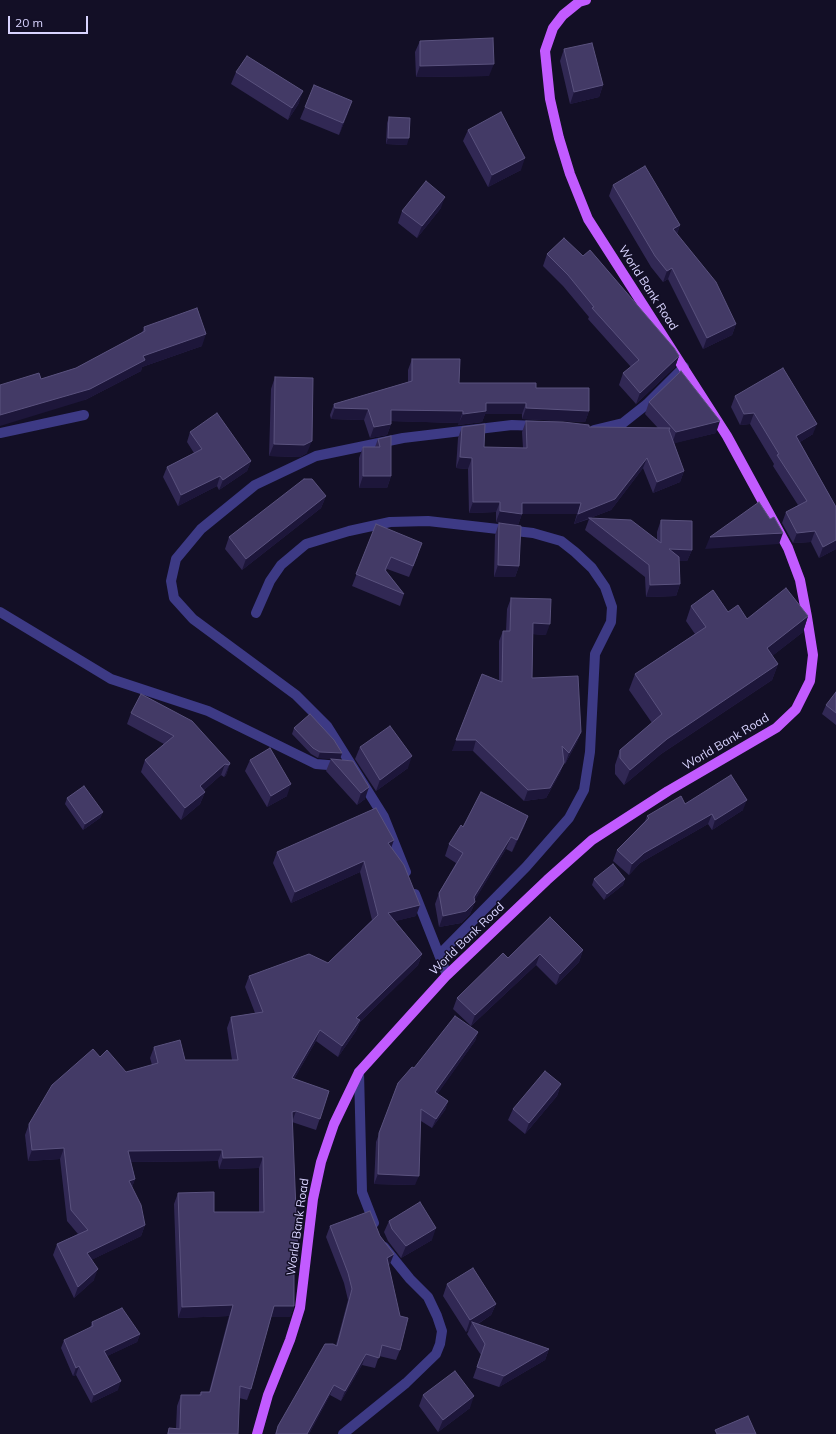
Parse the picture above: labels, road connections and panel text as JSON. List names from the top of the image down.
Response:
{
  "streets": {
    "main road": ["World Bank Road"]
  },
  "scale_bar": "20 m"
}
